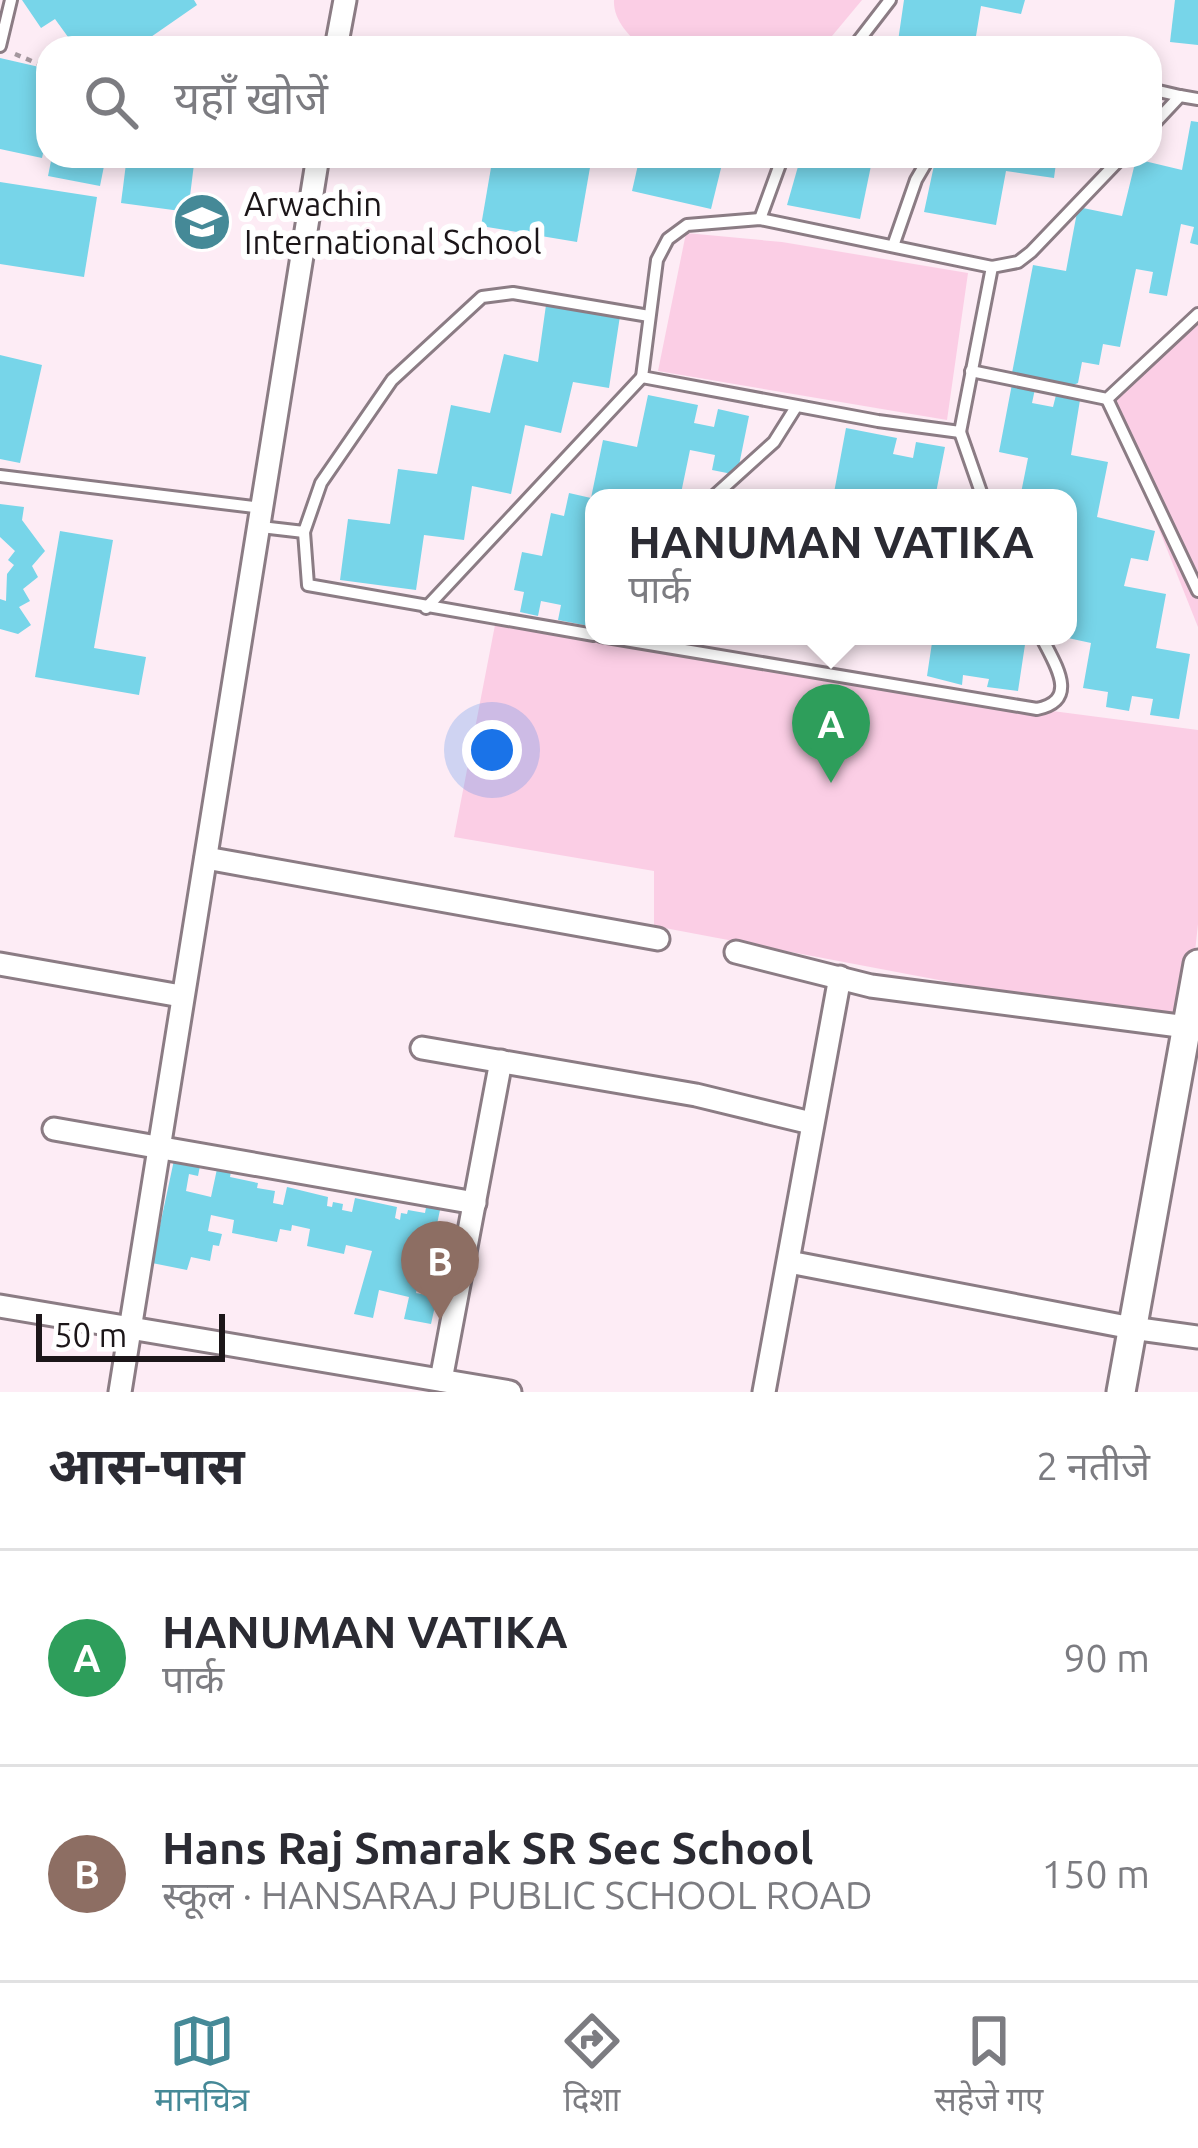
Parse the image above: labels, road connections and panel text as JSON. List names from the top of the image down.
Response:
{
  "places": {
    "school or university": ["Arwachin International School"]
  },
  "scale_bar": "50 m",
  "page": {
    "search": "यहाँ खोजें",
    "popup": ["HANUMAN VATIKA", "पार्क"],
    "pins": ["A", "B"],
    "scale": "50 m",
    "heading": ["आस-पास", "2 नतीजे"],
    "list": [
      {
        "mark": "A",
        "name": "HANUMAN VATIKA",
        "note": "पार्क",
        "value": "90 m"
      },
      {
        "mark": "B",
        "name": "Hans Raj Smarak SR Sec School",
        "note": "स्कूल · HANSARAJ PUBLIC SCHOOL ROAD",
        "value": "150 m"
      }
    ],
    "nav": ["मानचित्र", "दिशा", "सहेजे गए"]
  }
}
